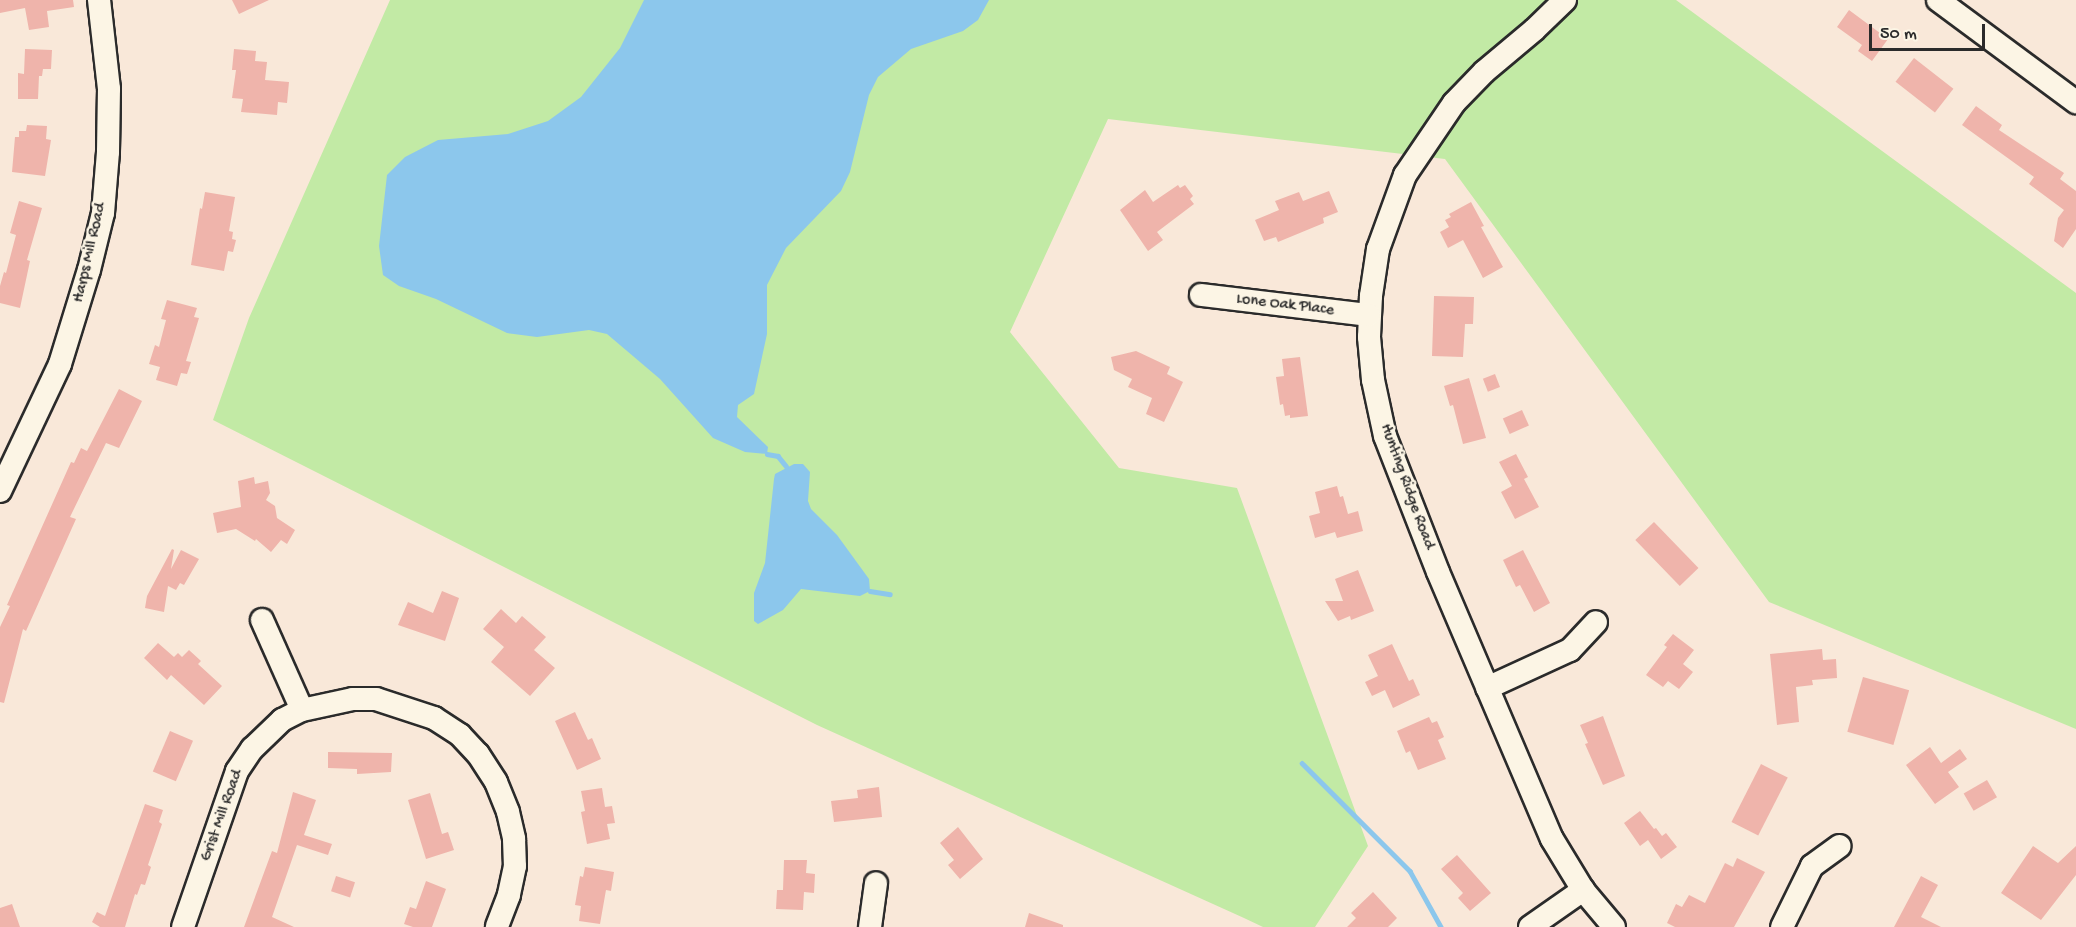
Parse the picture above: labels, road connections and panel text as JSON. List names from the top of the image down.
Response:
{
  "streets": {
    "street": [
      "Harps Mill Road",
      "Lone Oak Place",
      "Hunting Ridge Road",
      "Grist Mill Road"
    ]
  },
  "crossings": [
    ["Lone Oak Place", "Hunting Ridge Road"]
  ],
  "scale_bar": "50 m"
}
